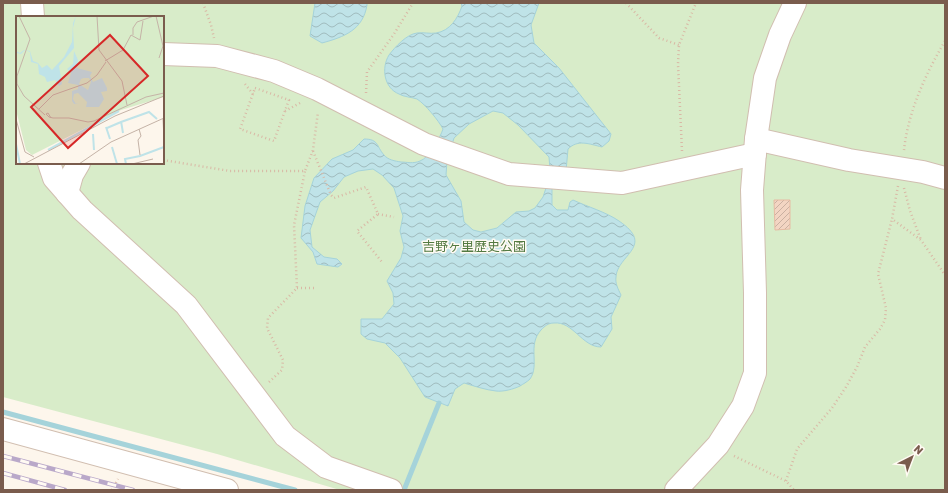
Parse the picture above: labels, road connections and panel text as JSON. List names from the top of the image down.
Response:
{
  "parks": ["吉野ヶ里歴史公園"],
  "north": "top right"
}
